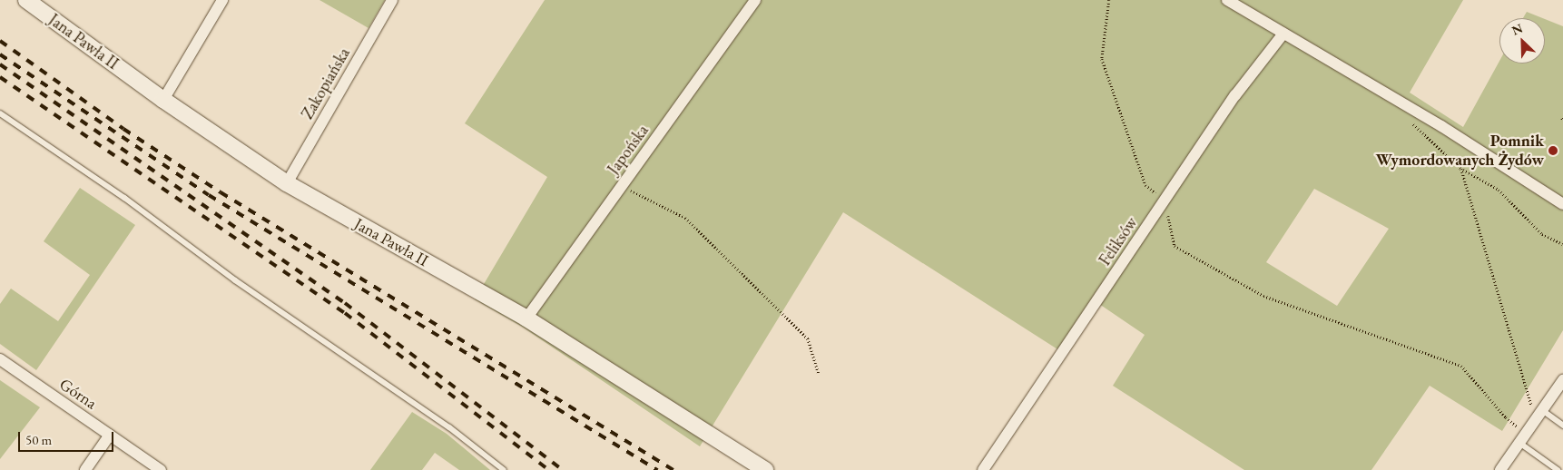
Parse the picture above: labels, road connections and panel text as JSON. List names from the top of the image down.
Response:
{
  "streets": {
    "main road": ["Jana Pawła II"],
    "street": [
      "Zakopiańska",
      "Japońska",
      "Feliksów",
      "Górna"
    ]
  },
  "crossings": [
    ["Jana Pawła II", "Zakopiańska"],
    ["Jana Pawła II", "Japońska"]
  ],
  "places": ["Pomnik Wymordowanych Żydów"],
  "scale_bar": "50 m",
  "north": "top left"
}
